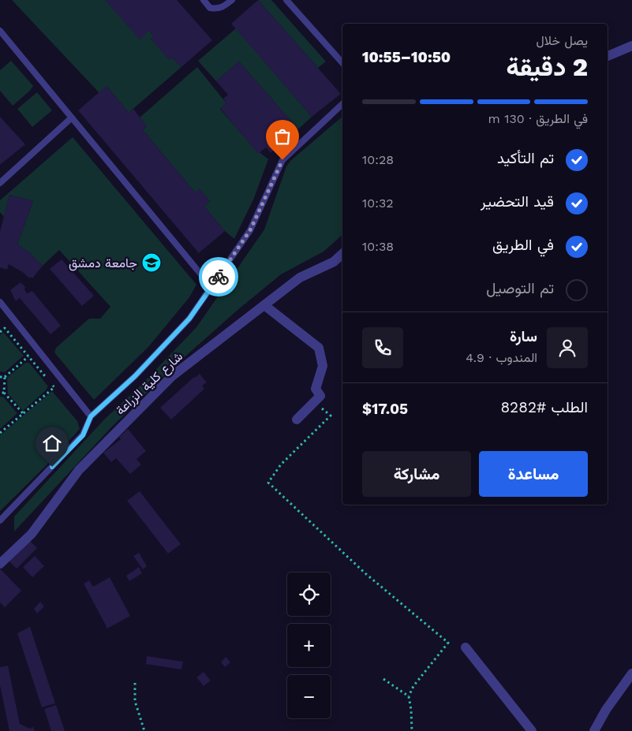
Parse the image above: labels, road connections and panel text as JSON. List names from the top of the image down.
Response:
{
  "streets": {
    "street": ["شارع كلية الزراعة"]
  },
  "places": {
    "school or university": ["جامعة دمشق"]
  },
  "page": {
    "heading": ["2 دقيقة", "يصل خلال", "10:50–10:55"],
    "panel": [
      "سارة",
      "المندوب · 4.9",
      "الطلب #8282",
      "$17.05"
    ],
    "bar": "في الطريق · 130 m",
    "list": [
      ["تم التأكيد", "10:28"],
      ["قيد التحضير", "10:32"],
      ["في الطريق", "10:38"],
      "تم التوصيل"
    ],
    "buttons": ["مساعدة", "مشاركة"],
    "map_buttons": ["+", "−"]
  }
}
